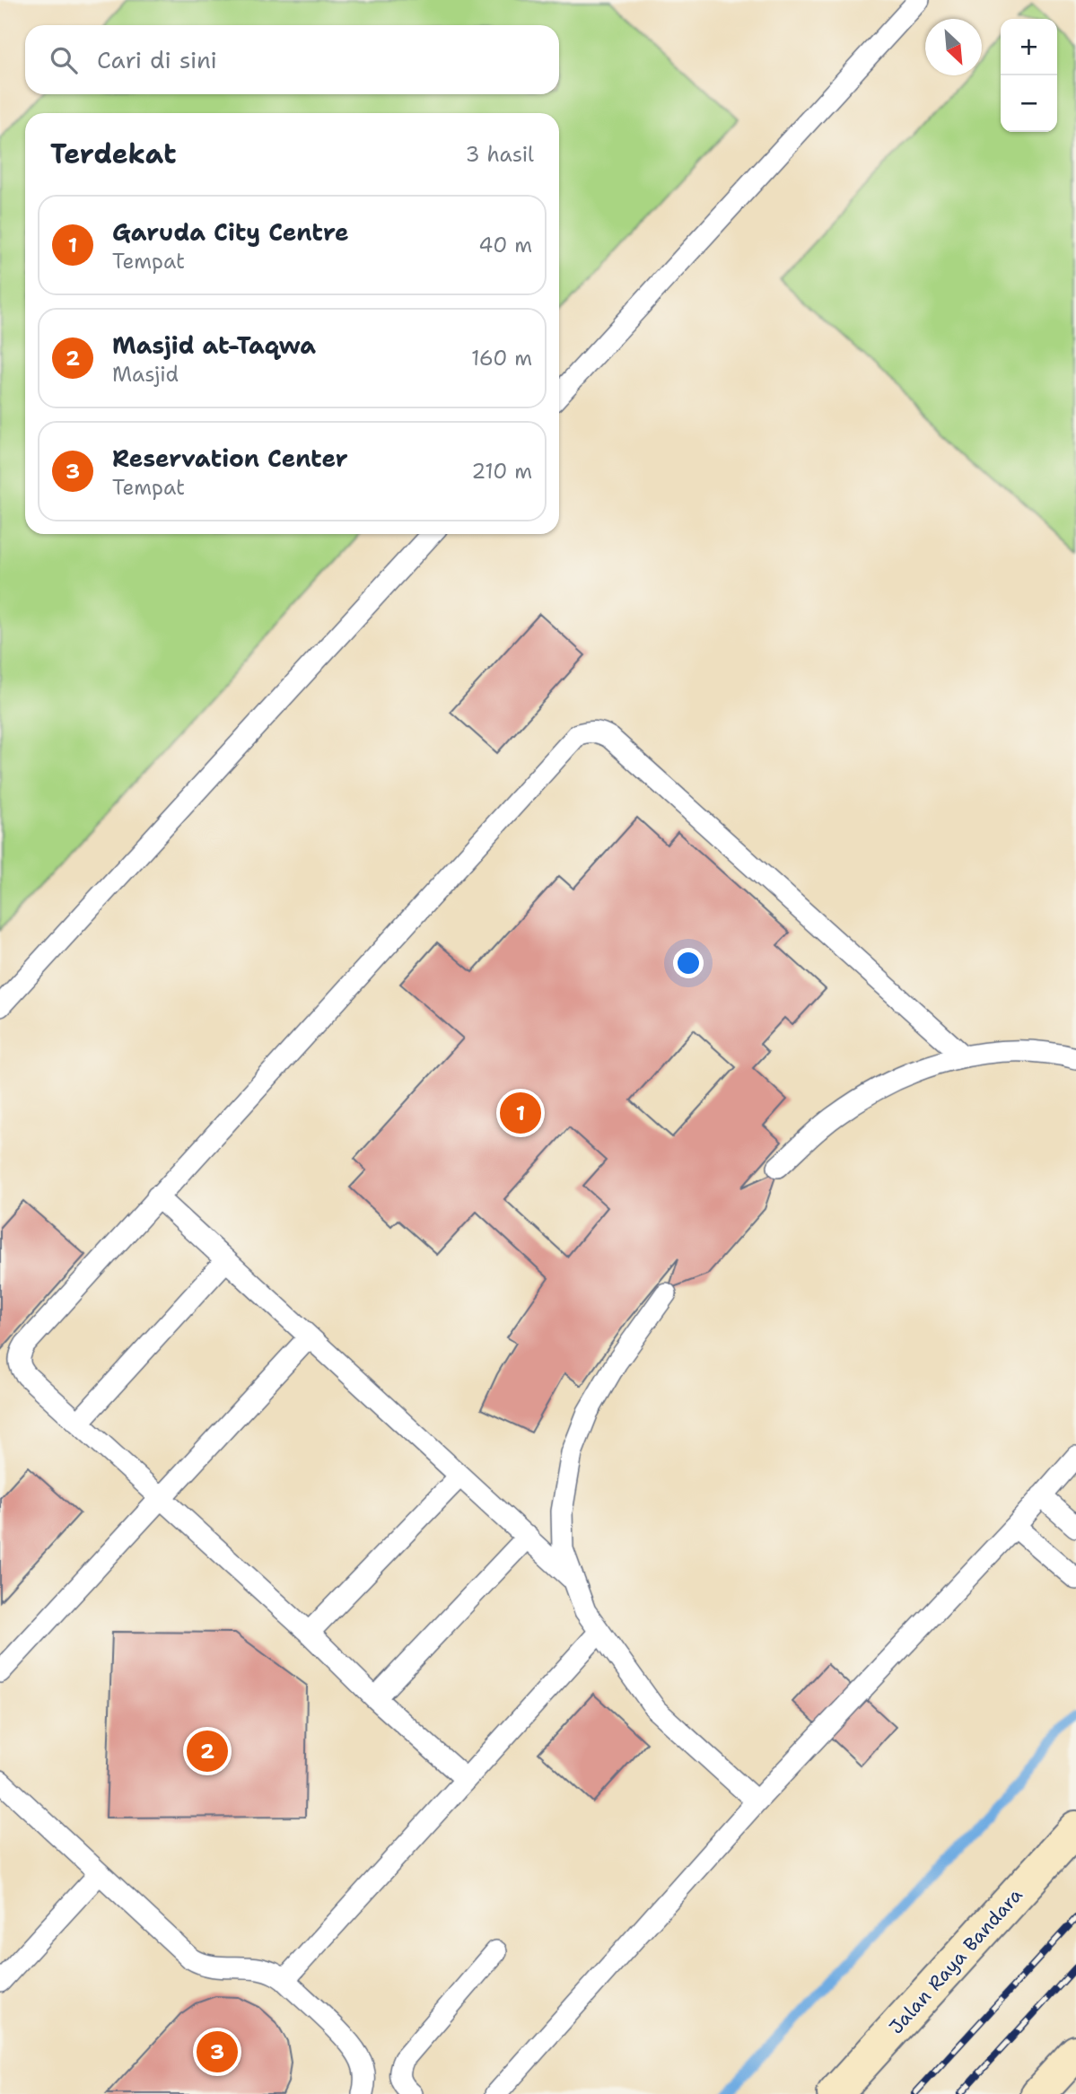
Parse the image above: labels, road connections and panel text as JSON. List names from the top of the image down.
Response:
{
  "streets": {
    "street": ["Jalan Raya Bandara"]
  },
  "north": "bottom right",
  "page": {
    "map_buttons": ["+", "−"],
    "search": "Cari di sini",
    "heading": ["Terdekat", "3 hasil"],
    "list": [
      {
        "mark": "1",
        "name": "Garuda City Centre",
        "note": "Tempat",
        "value": "40 m"
      },
      {
        "mark": "2",
        "name": "Masjid at-Taqwa",
        "note": "Masjid",
        "value": "160 m"
      },
      {
        "mark": "3",
        "name": "Reservation Center",
        "note": "Tempat",
        "value": "210 m"
      }
    ],
    "pins": ["1", "2", "3"]
  }
}
